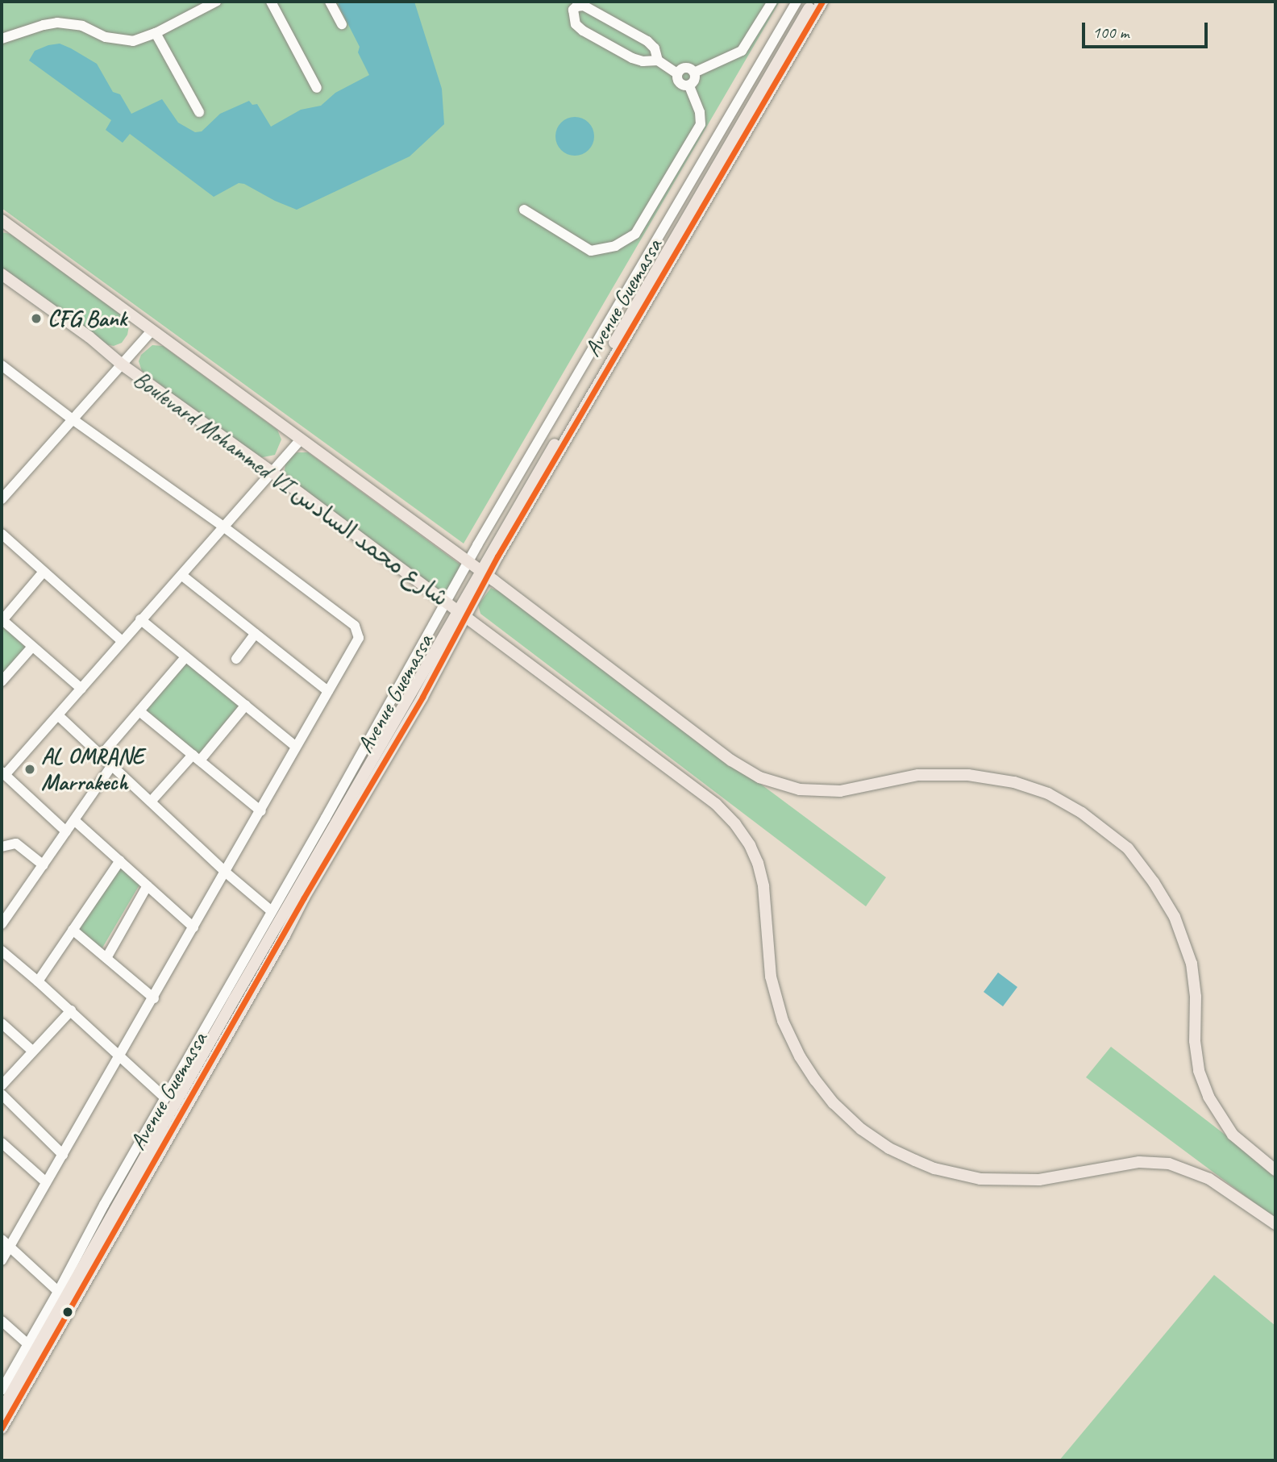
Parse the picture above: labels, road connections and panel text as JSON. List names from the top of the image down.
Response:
{
  "streets": {
    "main road": ["Avenue Guemassa", "Boulevard Mohammed VI شارع محمد السادس"]
  },
  "crossings": [
    ["Avenue Guemassa", "Boulevard Mohammed VI شارع محمد السادس"]
  ],
  "places": ["CFG Bank", "AL OMRANE Marrakech"],
  "scale_bar": "100 m"
}
